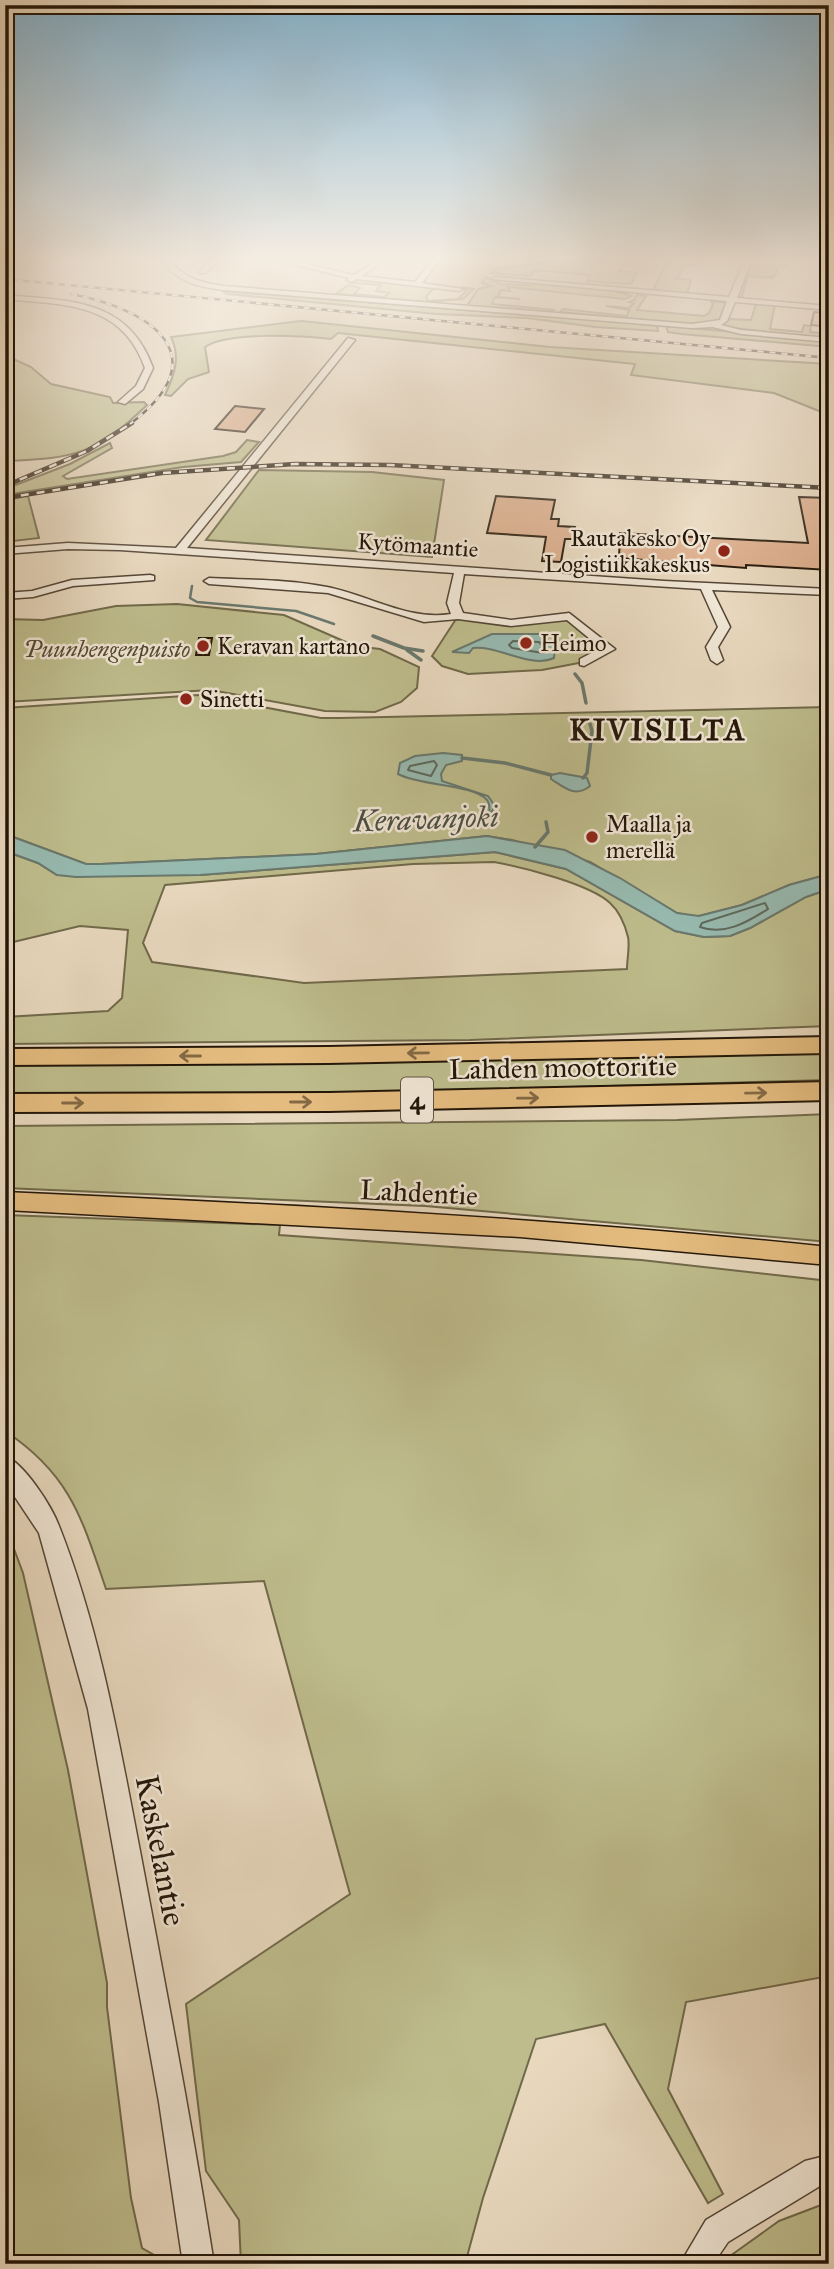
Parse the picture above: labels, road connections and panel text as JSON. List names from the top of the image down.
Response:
{
  "streets": {
    "highway": ["Lahden moottoritie", "4"],
    "main road": ["Lahdentie"],
    "street": ["Kytömaantie", "Kaskelantie"]
  },
  "districts": ["KIVISILTA"],
  "water": ["Keravanjoki"],
  "parks": ["Puunhengenpuisto"],
  "places": [
    "Rautakesko Oy Logistiikkakeskus",
    "Heimo",
    "Keravan kartano",
    "Sinetti",
    "Maalla ja merellä"
  ]
}
